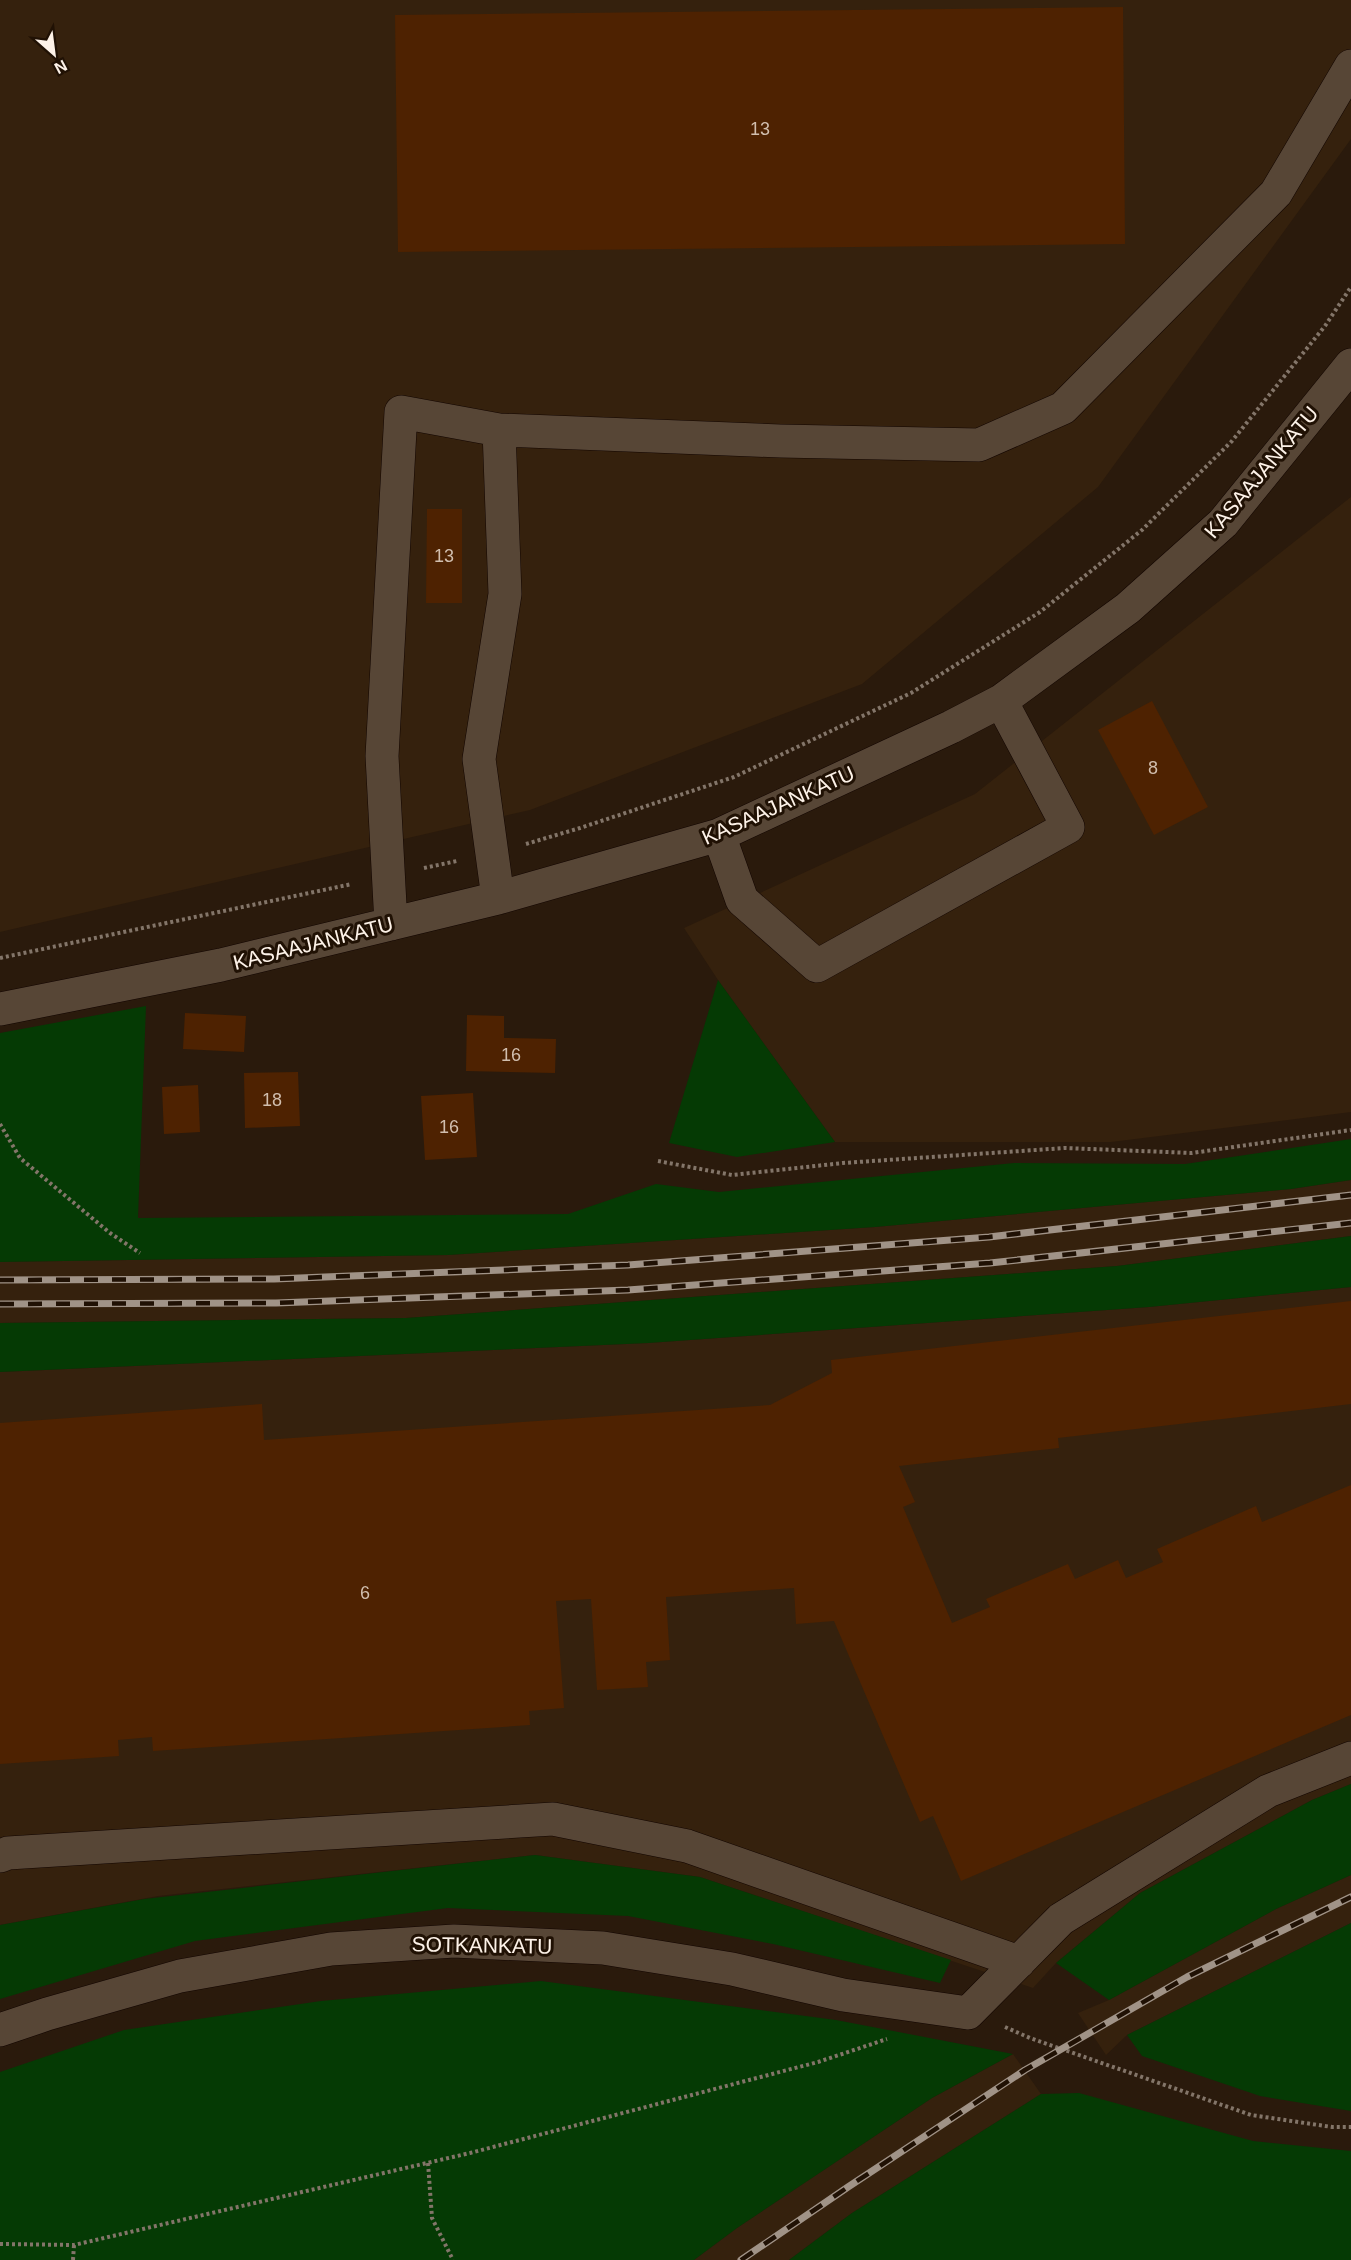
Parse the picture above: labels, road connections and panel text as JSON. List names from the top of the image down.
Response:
{
  "streets": {
    "street": ["KASAAJANKATU", "SOTKANKATU"]
  },
  "house_numbers": [
    "13",
    "13",
    "8",
    "16",
    "18",
    "16",
    "6"
  ],
  "north": "bottom right"
}
